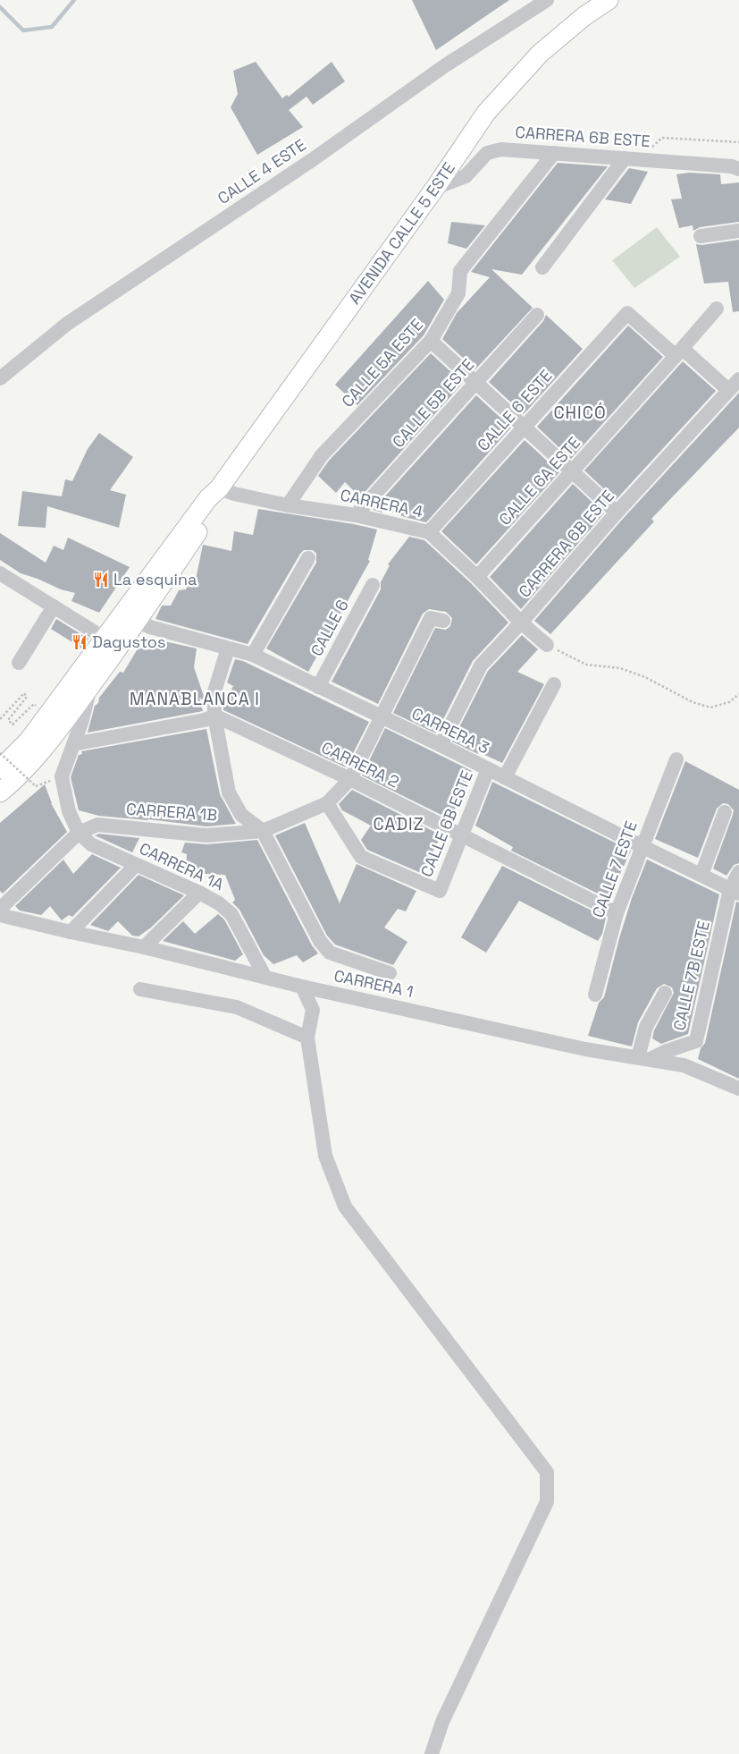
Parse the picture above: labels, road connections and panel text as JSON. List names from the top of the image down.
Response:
{
  "streets": {
    "main road": ["AVENIDA CALLE 5 ESTE"],
    "street": [
      "CARRERA 6B ESTE",
      "CALLE 4 ESTE",
      "CALLE 5A ESTE",
      "CALLE 5B ESTE",
      "CALLE 6 ESTE",
      "CALLE 6A ESTE",
      "CARRERA 4",
      "CALLE 6",
      "CARRERA 3",
      "CARRERA 2",
      "CARRERA 1B",
      "CALLE 6B ESTE",
      "CARRERA 1A",
      "CALLE 7 ESTE",
      "CALLE 7B ESTE",
      "CARRERA 1"
    ]
  },
  "crossings": [
    ["CARRERA 6B ESTE", "AVENIDA CALLE 5 ESTE"],
    ["CARRERA 6B ESTE", "CALLE 5A ESTE"],
    ["CARRERA 6B ESTE", "CARRERA 4"],
    ["CARRERA 6B ESTE", "CARRERA 3"],
    ["AVENIDA CALLE 5 ESTE", "CARRERA 4"],
    ["AVENIDA CALLE 5 ESTE", "CARRERA 3"],
    ["CALLE 5A ESTE", "CARRERA 4"],
    ["CALLE 5B ESTE", "CARRERA 4"],
    ["CALLE 6 ESTE", "CALLE 6A ESTE"],
    ["CALLE 6 ESTE", "CARRERA 4"],
    ["CALLE 6A ESTE", "CARRERA 4"],
    ["CALLE 6", "CARRERA 3"],
    ["CARRERA 3", "CALLE 6B ESTE"],
    ["CARRERA 3", "CALLE 7 ESTE"],
    ["CARRERA 3", "CALLE 7B ESTE"],
    ["CARRERA 2", "CARRERA 1B"],
    ["CARRERA 2", "CALLE 6B ESTE"],
    ["CARRERA 2", "CALLE 7 ESTE"],
    ["CARRERA 1B", "CALLE 6B ESTE"],
    ["CARRERA 1B", "CARRERA 1A"],
    ["CARRERA 1A", "CARRERA 1"],
    ["CALLE 7B ESTE", "CARRERA 1"]
  ],
  "districts": ["CHICÓ", "MANABLANCA I", "CADIZ"],
  "places": {
    "restaurant": ["La esquina", "Dagustos"]
  }
}
